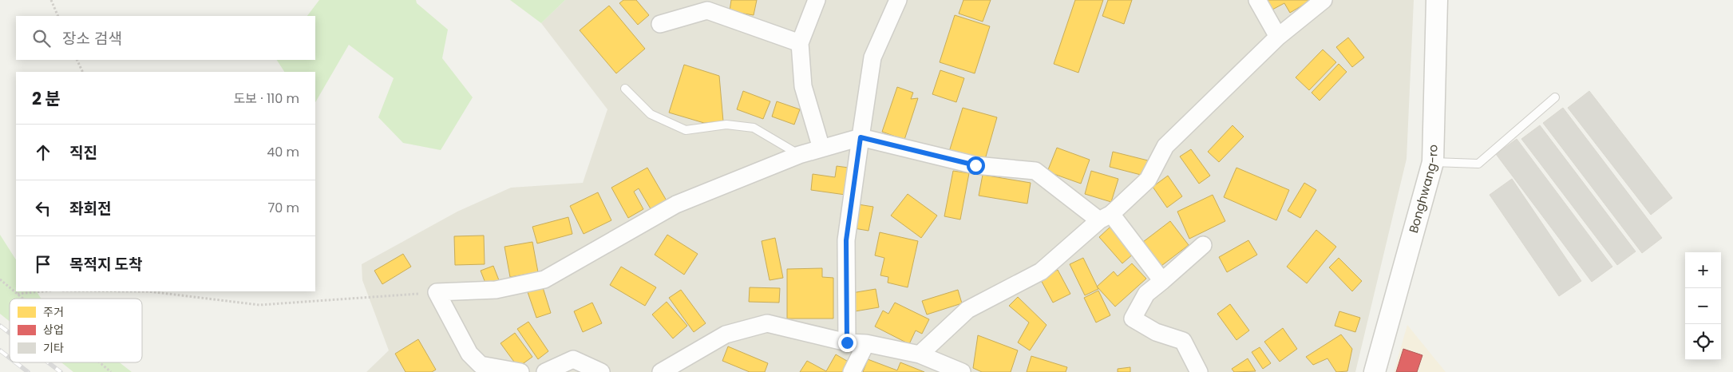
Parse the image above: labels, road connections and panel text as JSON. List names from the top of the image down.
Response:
{
  "streets": {
    "street": ["Bonghwang-ro"]
  },
  "legend": ["주거", "상업", "기타"],
  "page": {
    "search": "장소 검색",
    "heading": ["2 분", "도보 · 110 m"],
    "list": [
      ["직진", "40 m"],
      ["좌회전", "70 m"],
      "목적지 도착"
    ],
    "map_buttons": ["+", "−"]
  }
}
